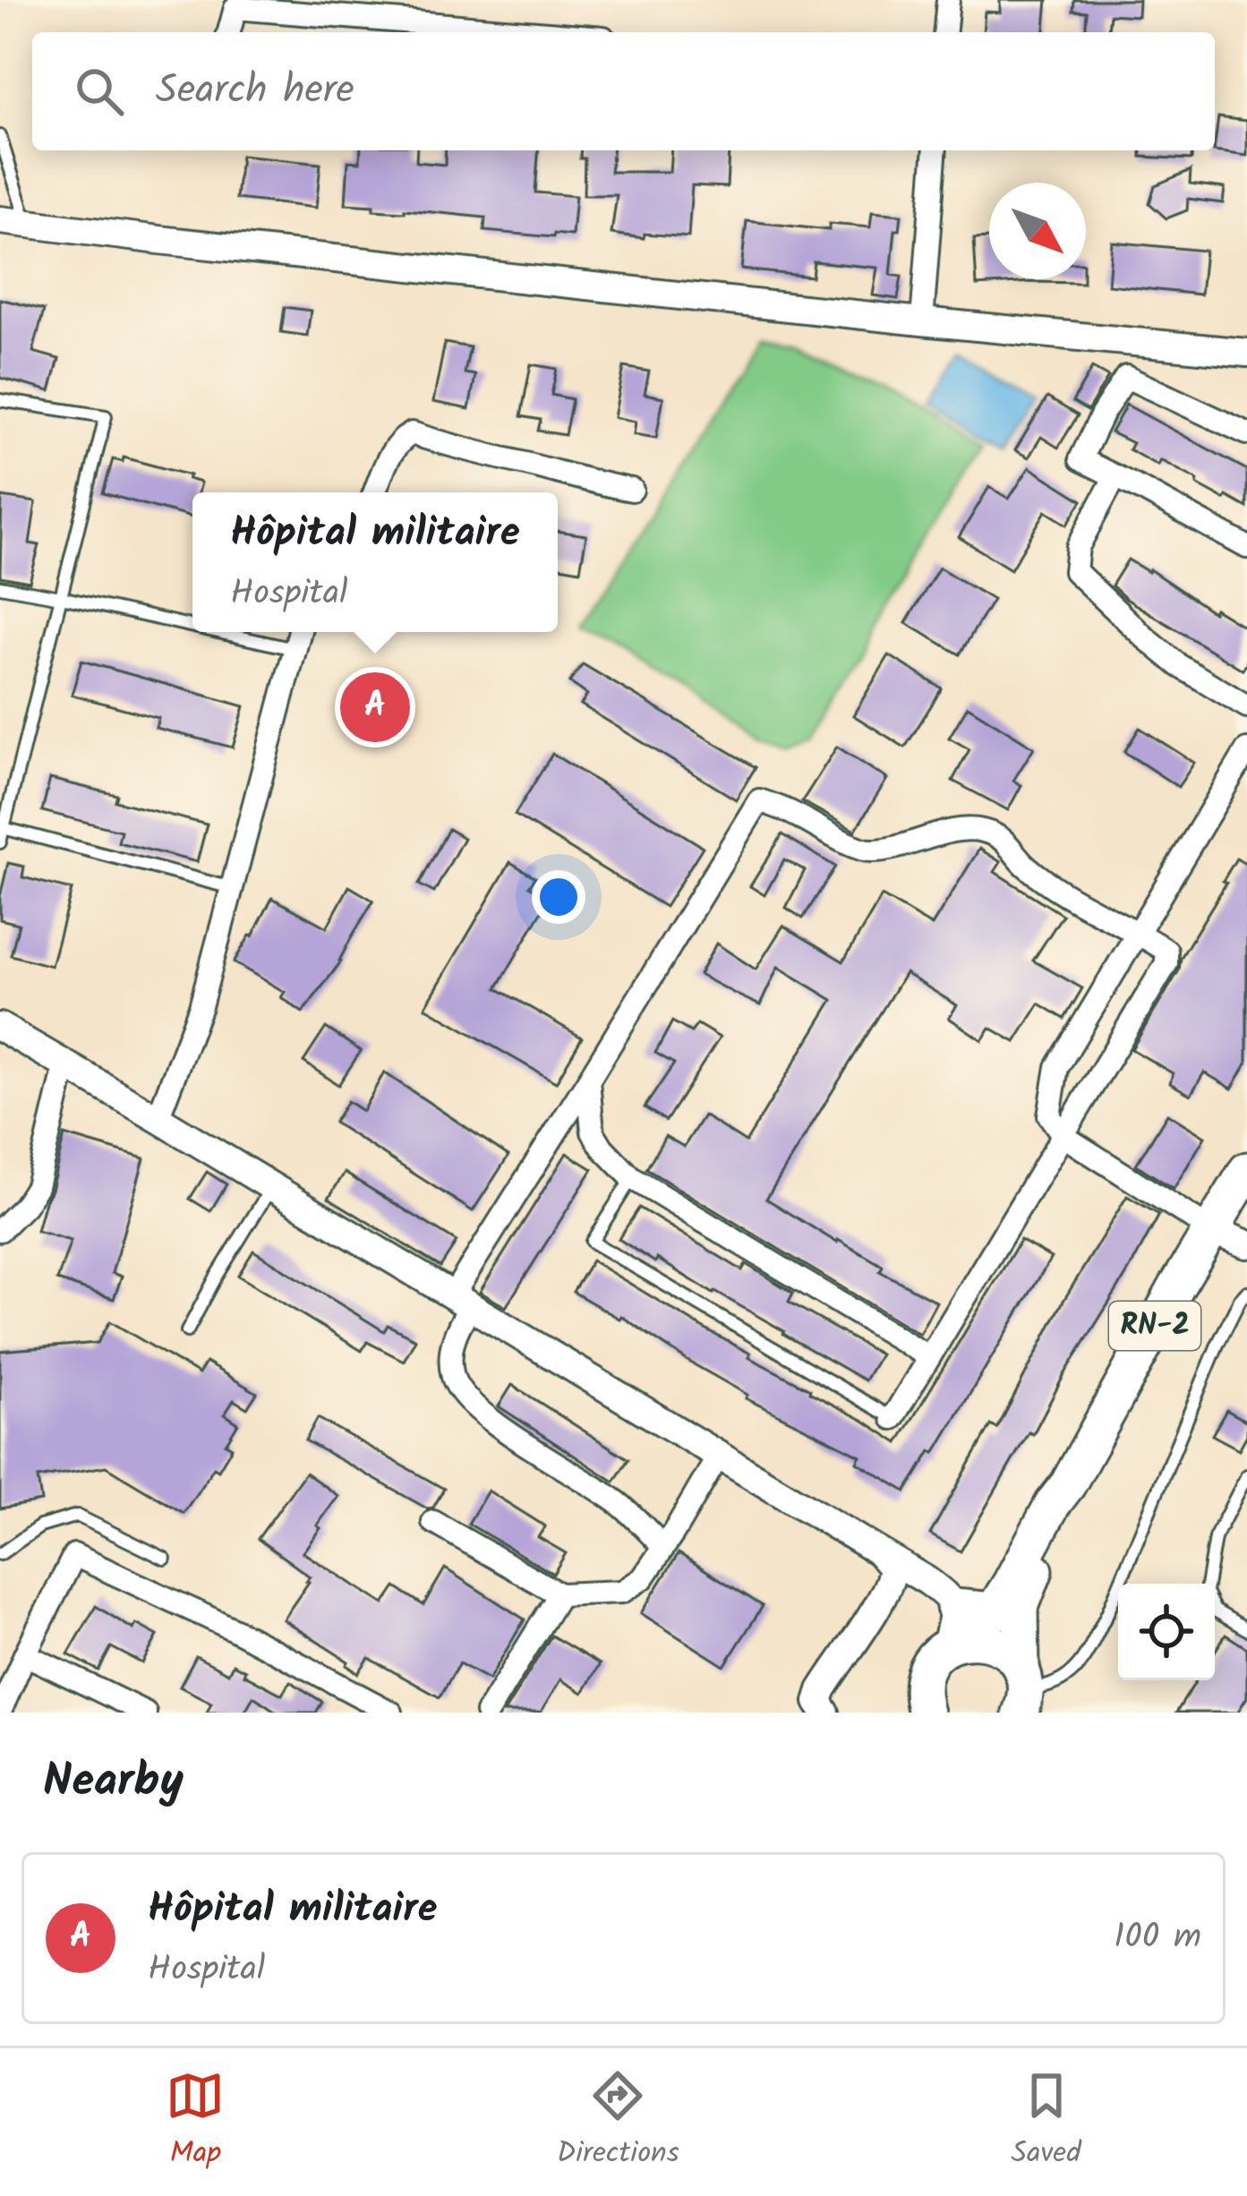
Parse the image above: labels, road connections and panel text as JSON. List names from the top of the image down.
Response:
{
  "streets": {
    "main road": ["RN-2"]
  },
  "north": "bottom right",
  "page": {
    "search": "Search here",
    "popup": ["Hôpital militaire", "Hospital"],
    "pins": "A",
    "heading": "Nearby",
    "list": [
      {
        "mark": "A",
        "name": "Hôpital militaire",
        "note": "Hospital",
        "value": "100 m"
      }
    ],
    "nav": ["Map", "Directions", "Saved"]
  }
}
